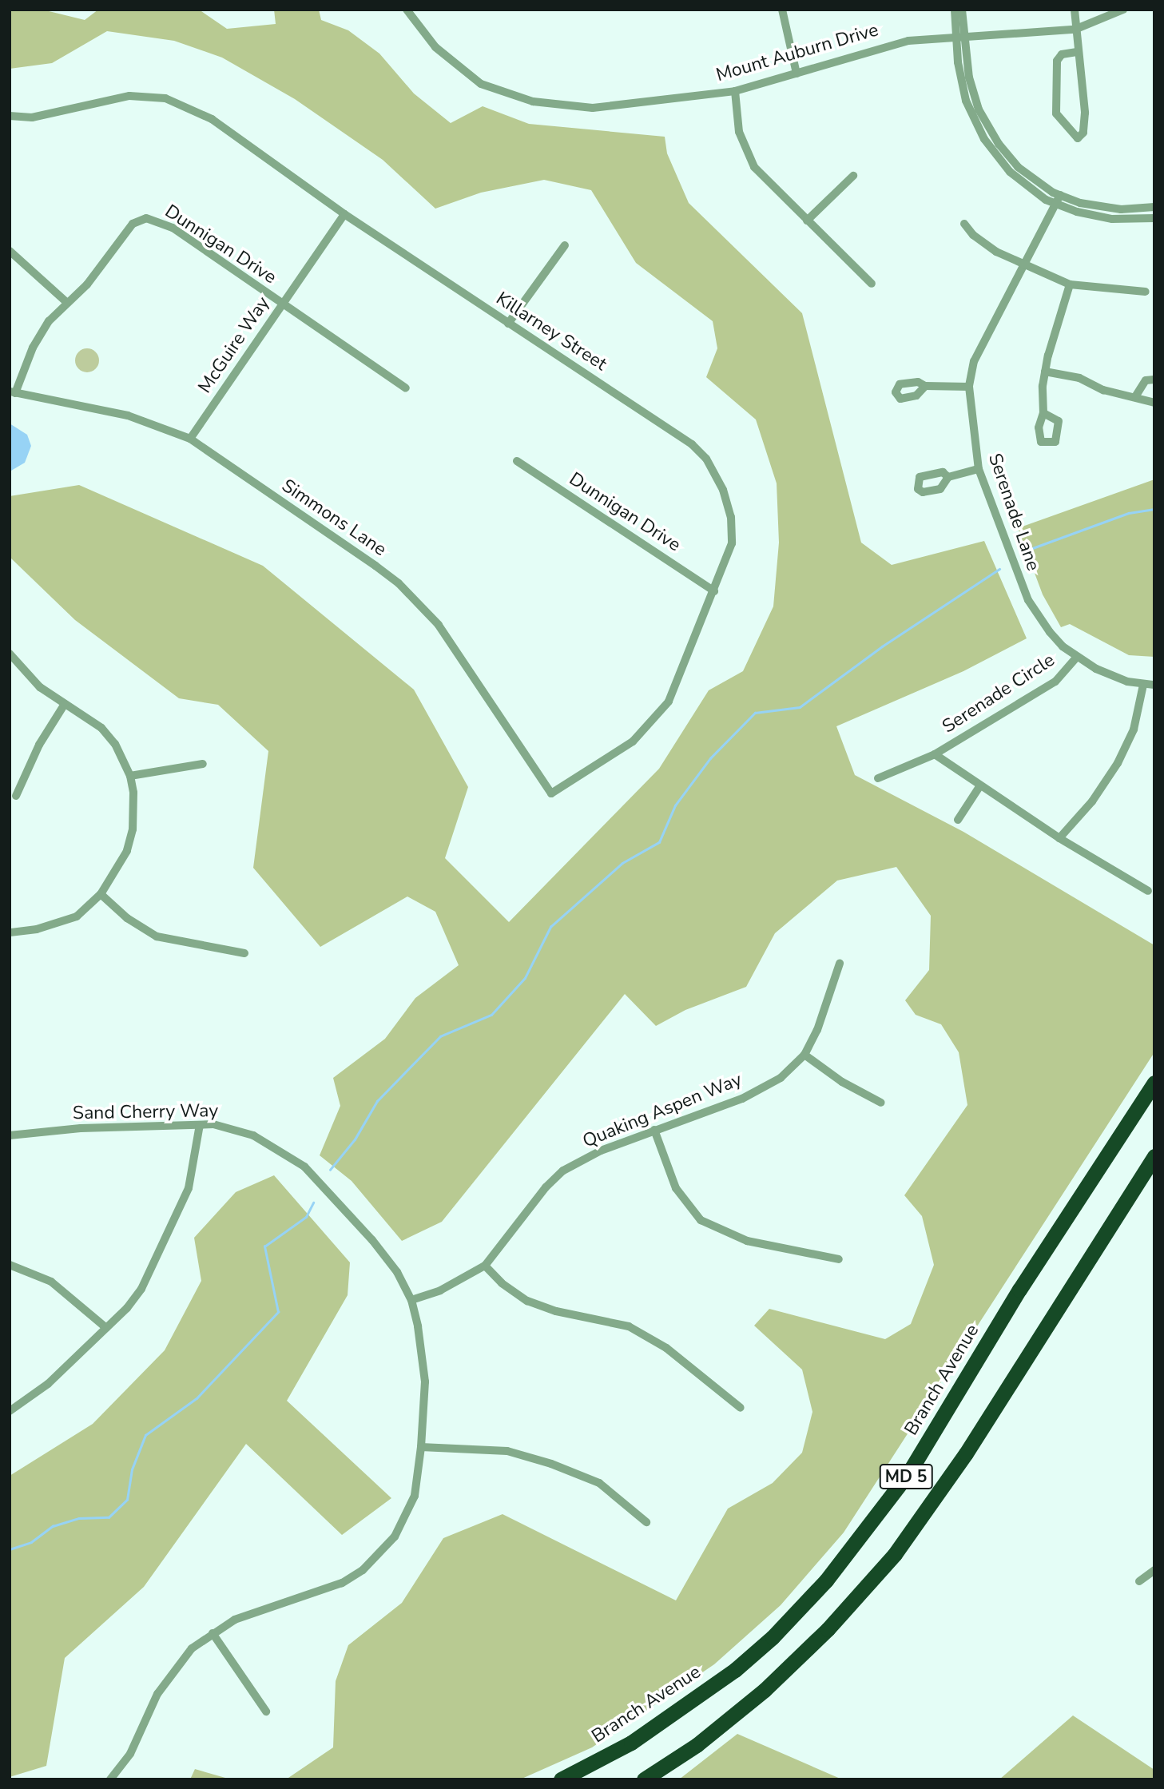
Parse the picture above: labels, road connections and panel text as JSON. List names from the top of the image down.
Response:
{
  "streets": {
    "highway": ["Branch Avenue", "MD 5"],
    "street": [
      "Mount Auburn Drive",
      "Dunnigan Drive",
      "Killarney Street",
      "McGuire Way",
      "Serenade Lane",
      "Simmons Lane",
      "Serenade Circle",
      "Quaking Aspen Way",
      "Sand Cherry Way"
    ]
  },
  "crossings": [
    ["Dunnigan Drive", "Killarney Street"],
    ["Dunnigan Drive", "McGuire Way"],
    ["Dunnigan Drive", "Simmons Lane"],
    ["Killarney Street", "McGuire Way"],
    ["Killarney Street", "Simmons Lane"],
    ["McGuire Way", "Simmons Lane"],
    ["Serenade Lane", "Serenade Circle"],
    ["Quaking Aspen Way", "Sand Cherry Way"]
  ]
}
